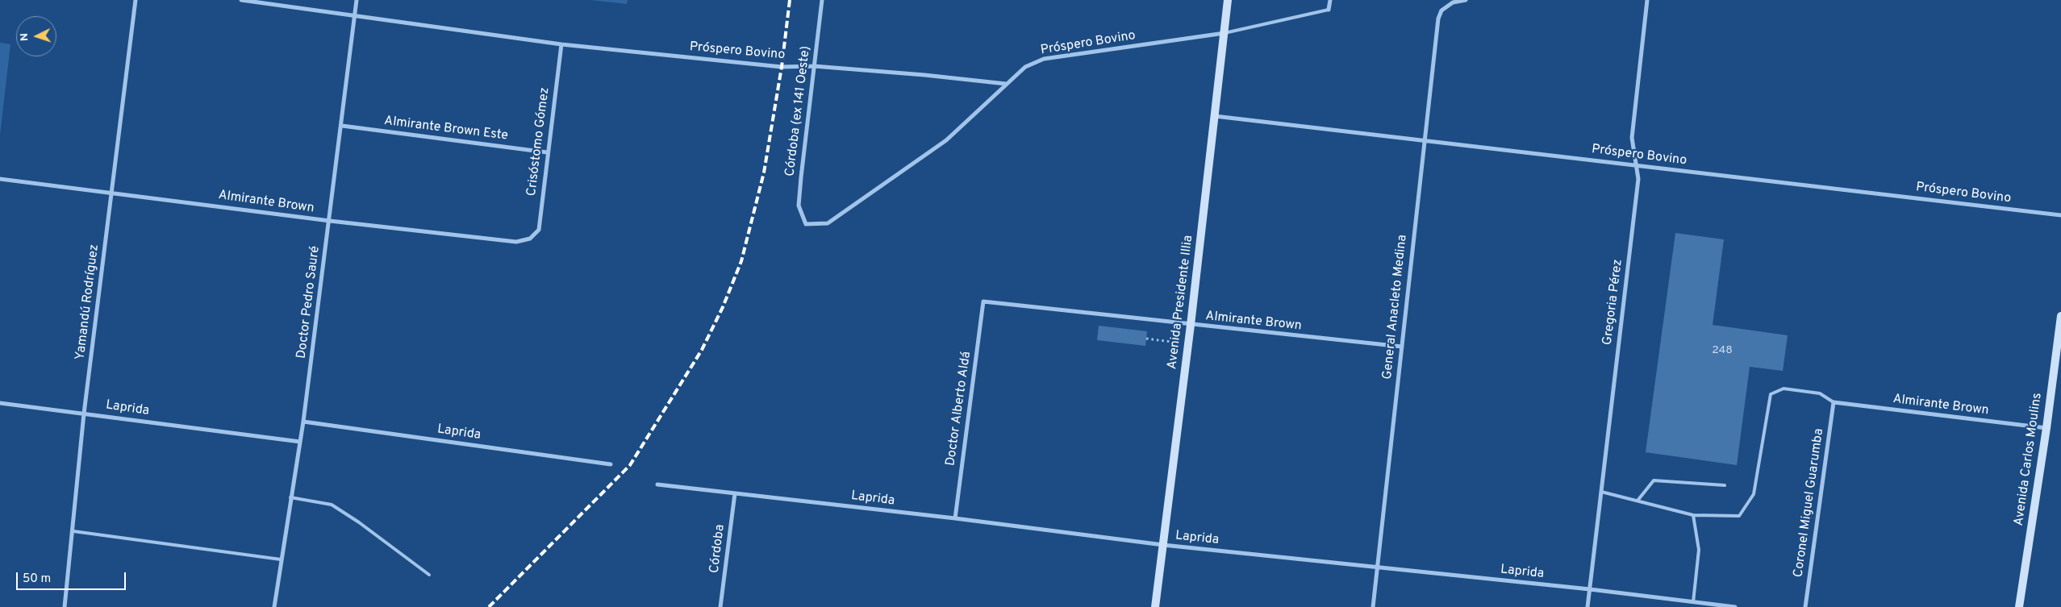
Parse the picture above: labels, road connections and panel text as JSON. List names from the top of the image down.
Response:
{
  "streets": {
    "main road": ["Avenida Presidente Illia", "Avenida Carlos Moulins"],
    "street": [
      "Próspero Bovino",
      "Córdoba (ex 141 Oeste)",
      "Almirante Brown Este",
      "Crisóstomo Gómez",
      "Almirante Brown",
      "Yamandú Rodríguez",
      "Doctor Pedro Sauré",
      "Gregoria Pérez",
      "General Anacleto Medina",
      "Laprida",
      "Doctor Alberto Aldá",
      "Coronel Miguel Guarumba",
      "Córdoba"
    ]
  },
  "crossings": [
    ["Próspero Bovino", "Córdoba (ex 141 Oeste)"],
    ["Próspero Bovino", "Crisóstomo Gómez"],
    ["Próspero Bovino", "Doctor Pedro Sauré"],
    ["Próspero Bovino", "Avenida Presidente Illia"],
    ["Próspero Bovino", "Gregoria Pérez"],
    ["Próspero Bovino", "General Anacleto Medina"],
    ["Almirante Brown Este", "Crisóstomo Gómez"],
    ["Almirante Brown Este", "Doctor Pedro Sauré"],
    ["Crisóstomo Gómez", "Almirante Brown"],
    ["Almirante Brown", "Yamandú Rodríguez"],
    ["Almirante Brown", "Doctor Pedro Sauré"],
    ["Almirante Brown", "Avenida Presidente Illia"],
    ["Almirante Brown", "General Anacleto Medina"],
    ["Almirante Brown", "Doctor Alberto Aldá"],
    ["Almirante Brown", "Avenida Carlos Moulins"],
    ["Almirante Brown", "Coronel Miguel Guarumba"],
    ["Yamandú Rodríguez", "Laprida"],
    ["Doctor Pedro Sauré", "Laprida"],
    ["Avenida Presidente Illia", "Laprida"],
    ["Gregoria Pérez", "Laprida"],
    ["General Anacleto Medina", "Laprida"],
    ["Laprida", "Doctor Alberto Aldá"],
    ["Laprida", "Córdoba"]
  ],
  "house_numbers": ["248"],
  "scale_bar": "50 m",
  "north": "left"
}
